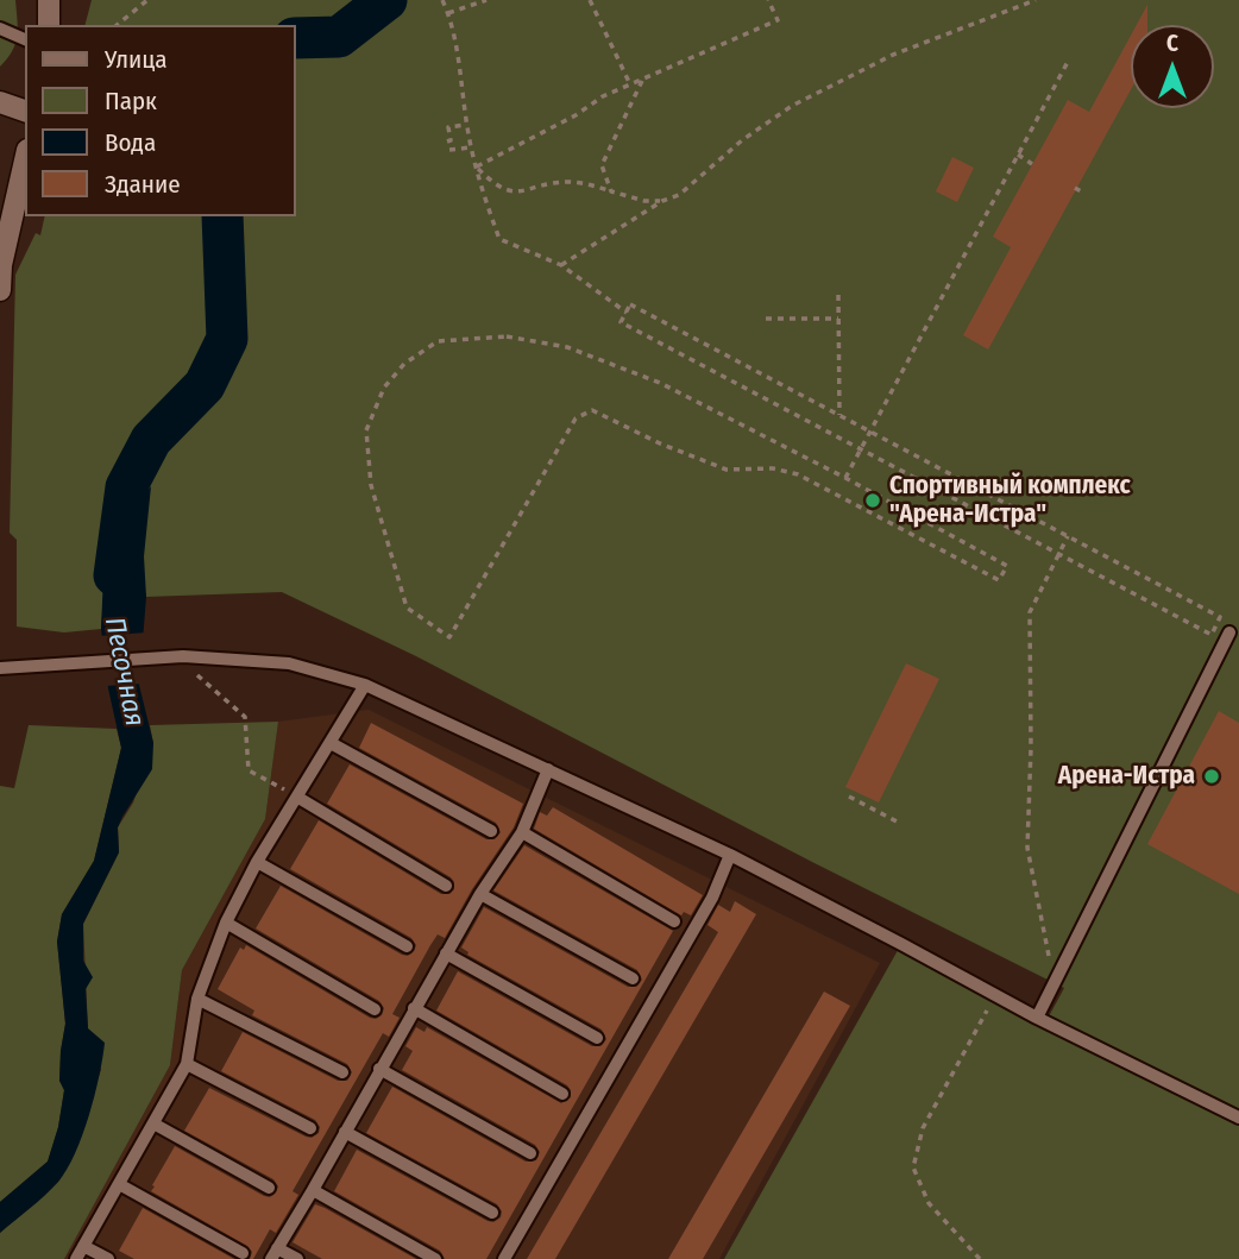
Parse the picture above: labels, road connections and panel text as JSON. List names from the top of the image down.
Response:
{
  "water": ["Песочная"],
  "places": ["Спортивный комплекс \"Арена-Истра\"", "Арена-Истра"],
  "legend": [
    "Улица",
    "Парк",
    "Вода",
    "Здание"
  ],
  "north": "top"
}
